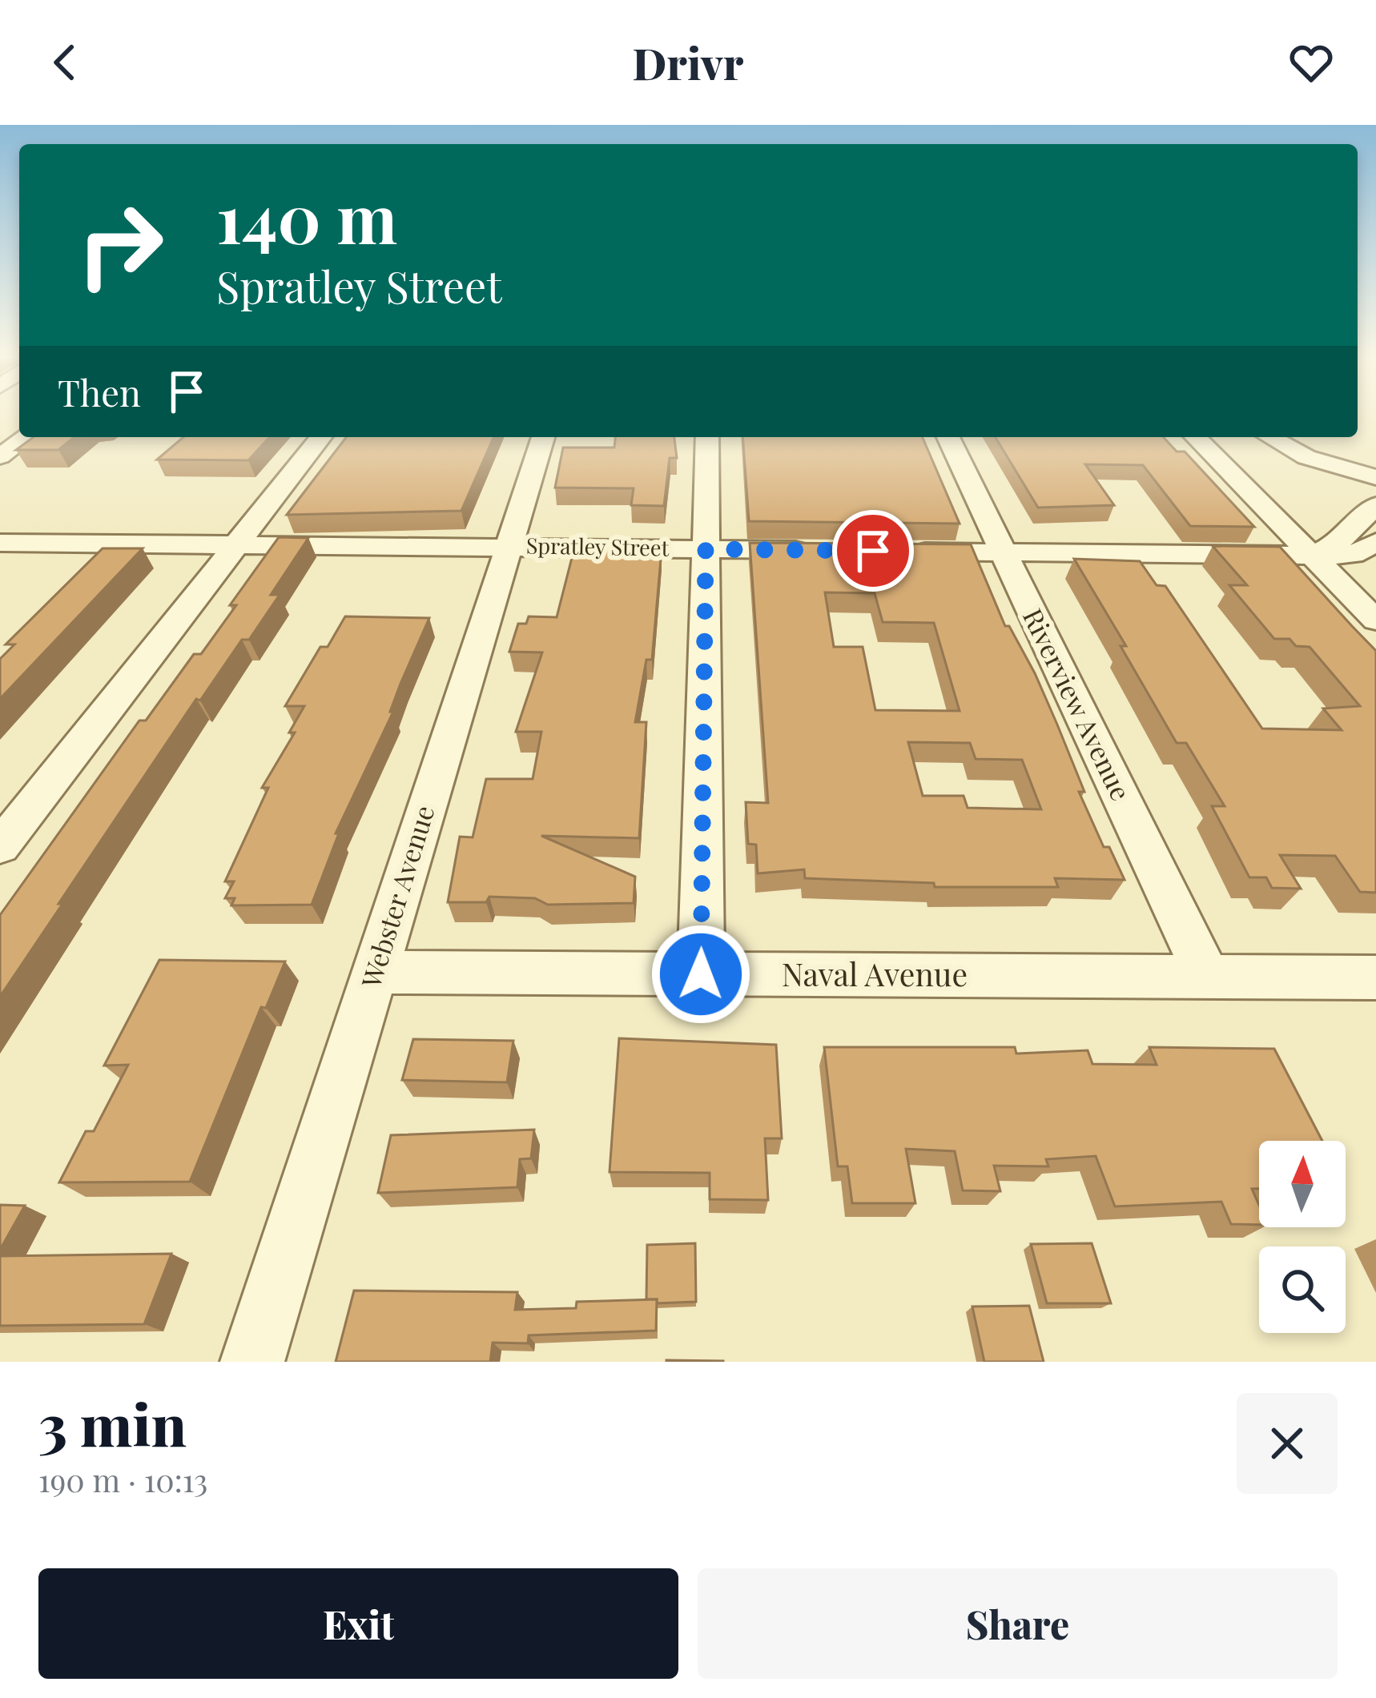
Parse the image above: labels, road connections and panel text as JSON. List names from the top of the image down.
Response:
{
  "streets": {
    "street": [
      "Spratley Street",
      "Riverview Avenue",
      "Webster Avenue",
      "Naval Avenue"
    ]
  },
  "crossings": [
    ["Spratley Street", "Webster Avenue"],
    ["Riverview Avenue", "Naval Avenue"],
    ["Webster Avenue", "Naval Avenue"]
  ],
  "north": "top",
  "page": {
    "header": "Drivr",
    "turn": ["140 m", "Spratley Street"],
    "then": "Then",
    "heading": ["3 min", "190 m · 10:13"],
    "buttons": ["Exit", "Share"]
  }
}
